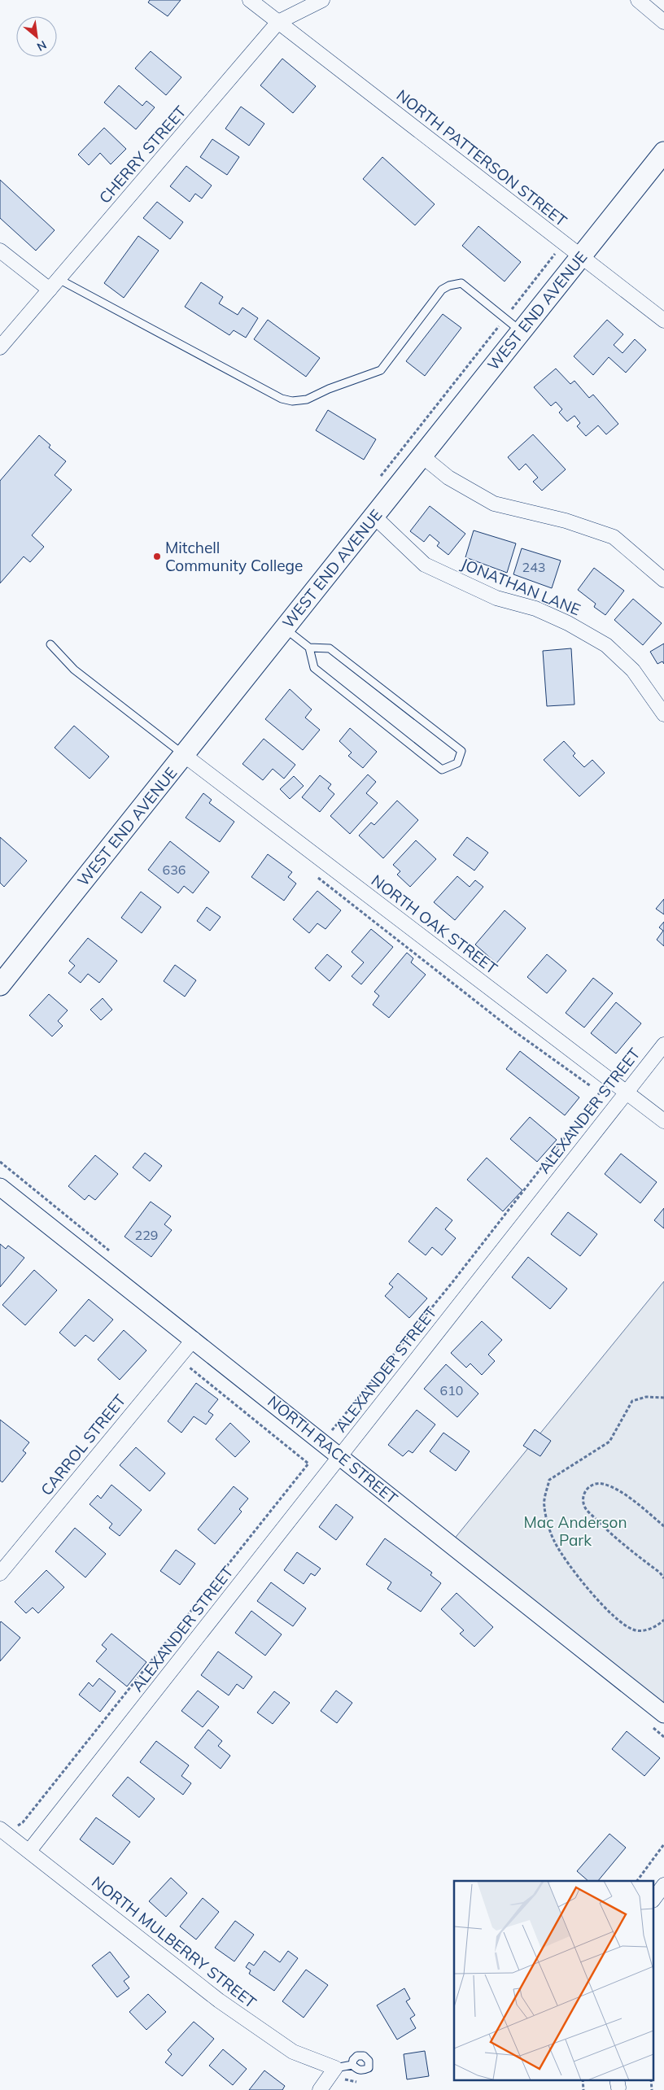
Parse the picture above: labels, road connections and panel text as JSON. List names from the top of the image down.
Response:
{
  "streets": {
    "main road": ["WEST END AVENUE"],
    "street": [
      "CHERRY STREET",
      "NORTH PATTERSON STREET",
      "JONATHAN LANE",
      "NORTH OAK STREET",
      "ALEXANDER STREET",
      "CARROL STREET",
      "NORTH RACE STREET",
      "NORTH MULBERRY STREET"
    ]
  },
  "crossings": [
    ["CHERRY STREET", "NORTH PATTERSON STREET"],
    ["NORTH PATTERSON STREET", "WEST END AVENUE"],
    ["WEST END AVENUE", "JONATHAN LANE"],
    ["WEST END AVENUE", "NORTH OAK STREET"],
    ["NORTH OAK STREET", "ALEXANDER STREET"],
    ["ALEXANDER STREET", "NORTH RACE STREET"],
    ["ALEXANDER STREET", "NORTH MULBERRY STREET"],
    ["CARROL STREET", "NORTH RACE STREET"]
  ],
  "parks": ["Mac Anderson Park"],
  "places": ["Mitchell Community College"],
  "house_numbers": [
    "243",
    "636",
    "229",
    "610"
  ],
  "north": "bottom right"
}
